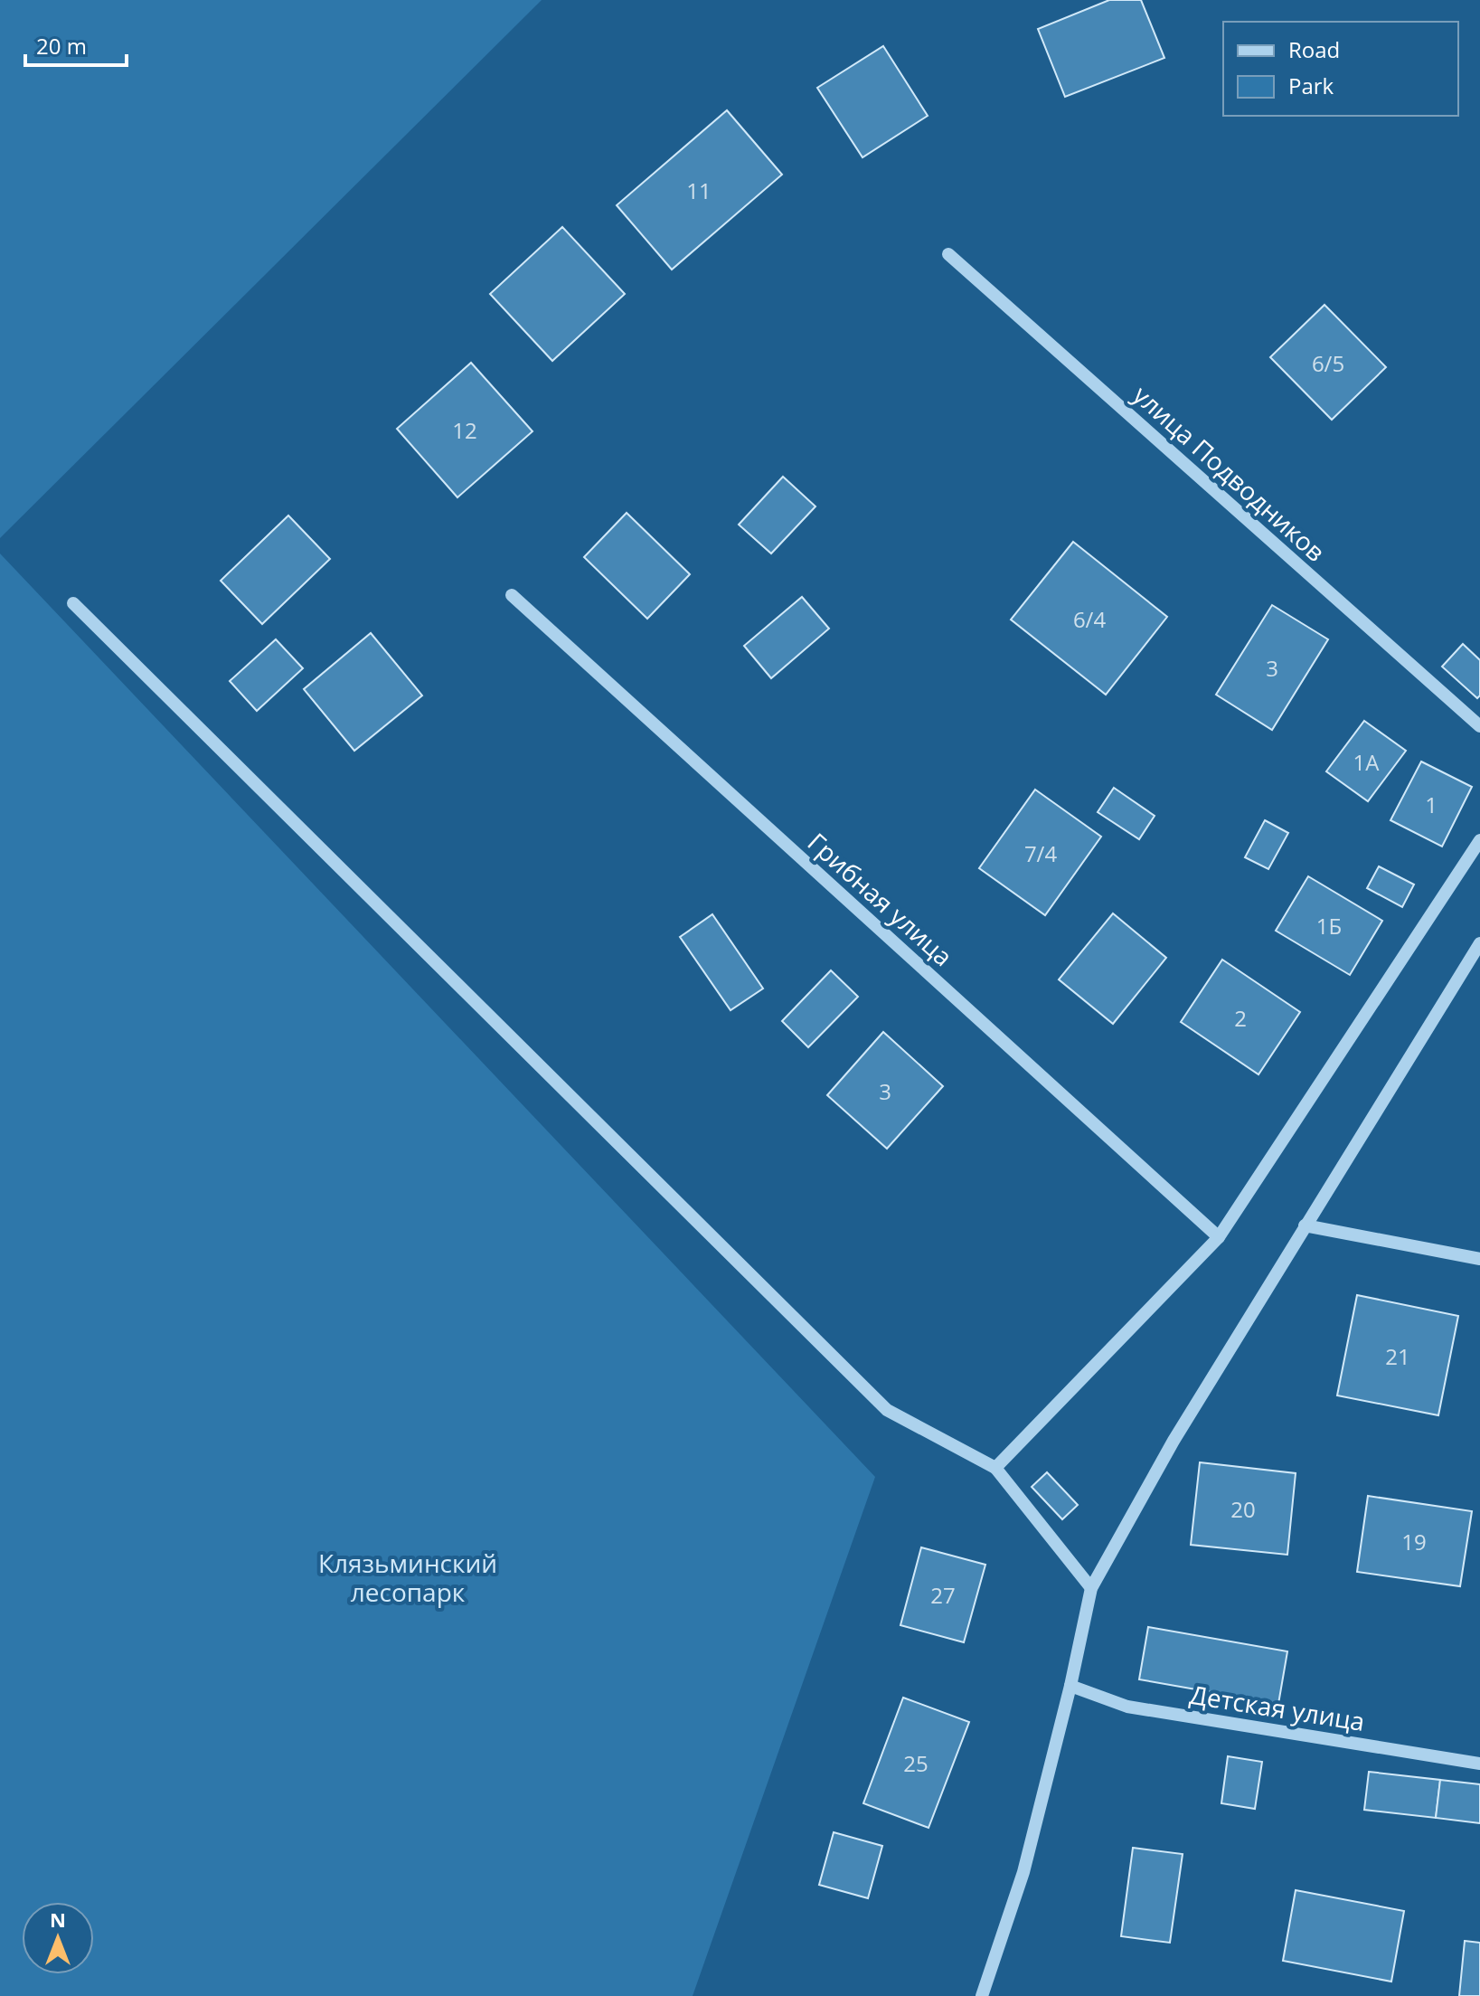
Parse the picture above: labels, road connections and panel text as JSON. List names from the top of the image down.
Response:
{
  "streets": {
    "street": ["улица Подводников", "Грибная улица", "Детская улица"]
  },
  "parks": ["Клязьминский лесопарк"],
  "house_numbers": [
    "11",
    "6/5",
    "12",
    "6/4",
    "3",
    "1А",
    "1",
    "7/4",
    "1Б",
    "2",
    "3",
    "21",
    "20",
    "19",
    "27",
    "25"
  ],
  "legend": ["Road", "Park"],
  "scale_bar": "20 m",
  "north": "top"
}
